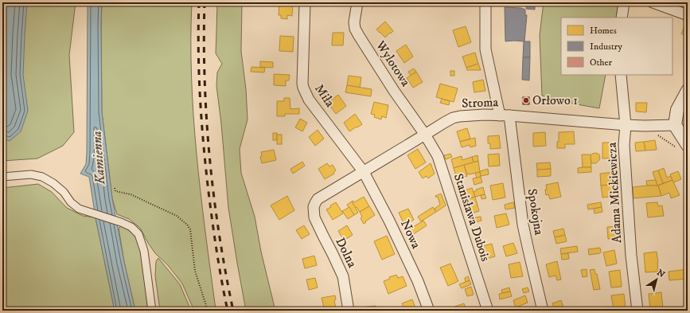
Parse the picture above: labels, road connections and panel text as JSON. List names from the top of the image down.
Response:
{
  "streets": {
    "street": [
      "Wylotowa",
      "Miła",
      "Stroma",
      "Adama Mickiewicza",
      "Spokojna",
      "Stanisława Dubois",
      "Nowa",
      "Dolna"
    ]
  },
  "crossings": [
    ["Wylotowa", "Stroma"],
    ["Wylotowa", "Stanisława Dubois"],
    ["Miła", "Stroma"],
    ["Miła", "Nowa"],
    ["Stroma", "Adama Mickiewicza"],
    ["Stroma", "Spokojna"],
    ["Stroma", "Stanisława Dubois"],
    ["Stroma", "Nowa"],
    ["Stroma", "Dolna"]
  ],
  "water": ["Kamienna"],
  "places": ["Orłowo 1"],
  "legend": ["Homes", "Industry", "Other"],
  "north": "top right"
}
